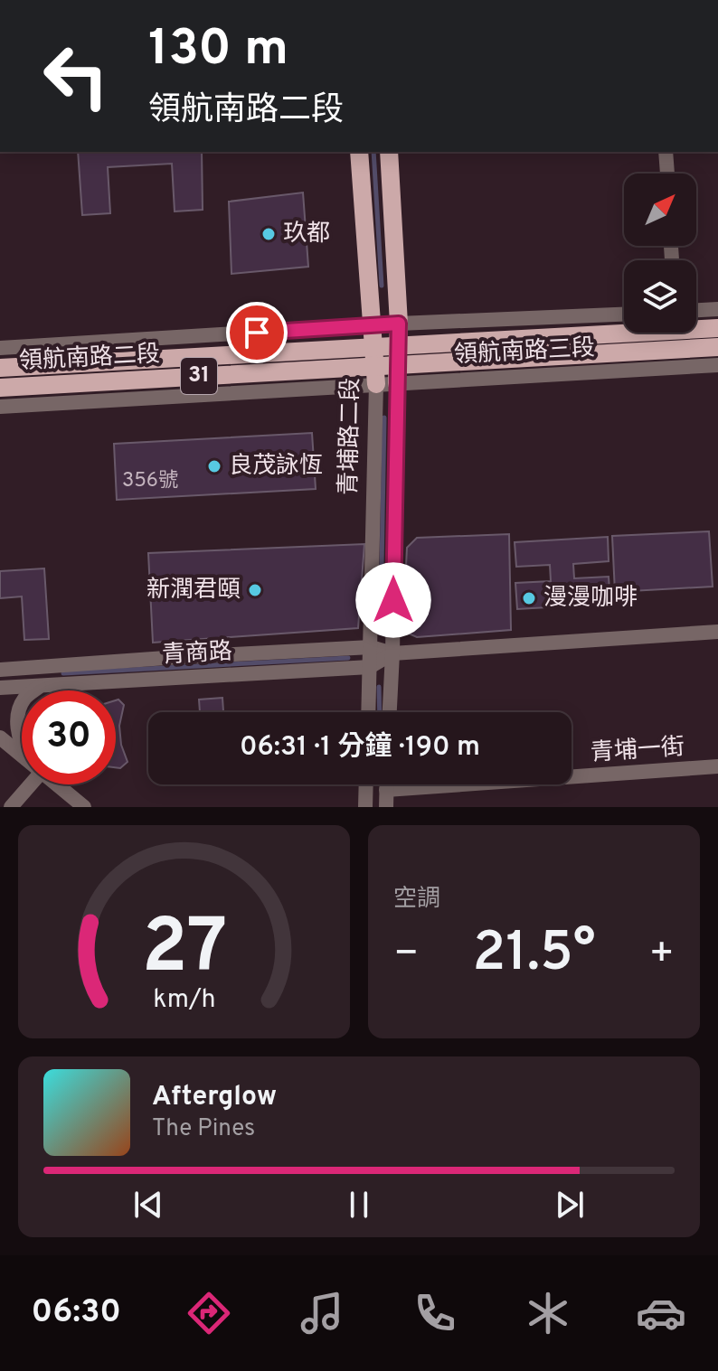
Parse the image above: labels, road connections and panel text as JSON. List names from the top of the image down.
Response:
{
  "streets": {
    "main road": [
      "領航南路三段",
      "領航南路二段",
      "31",
      "青埔路二段"
    ],
    "street": ["青商路", "青埔一街"]
  },
  "crossings": [
    ["領航南路三段", "領航南路二段"],
    ["領航南路三段", "31"],
    ["領航南路三段", "青埔路二段"],
    ["領航南路二段", "31"],
    ["領航南路二段", "青埔路二段"],
    ["31", "青埔路二段"],
    ["青埔路二段", "青商路"]
  ],
  "places": [
    "玖都",
    "良茂詠恆",
    "新潤君頤",
    "漫漫咖啡"
  ],
  "house_numbers": ["356號"],
  "north": "top right",
  "page": {
    "turn": ["130 m", "領航南路二段"],
    "limit": "30",
    "trip": "06:31 · 1 分鐘 · 190 m",
    "tile": "空調",
    "heat": ["−", "21.5°", "+"],
    "song": ["Afterglow", "The Pines"],
    "tabs": "06:30",
    "gauge": ["27", "km/h"]
  }
}
